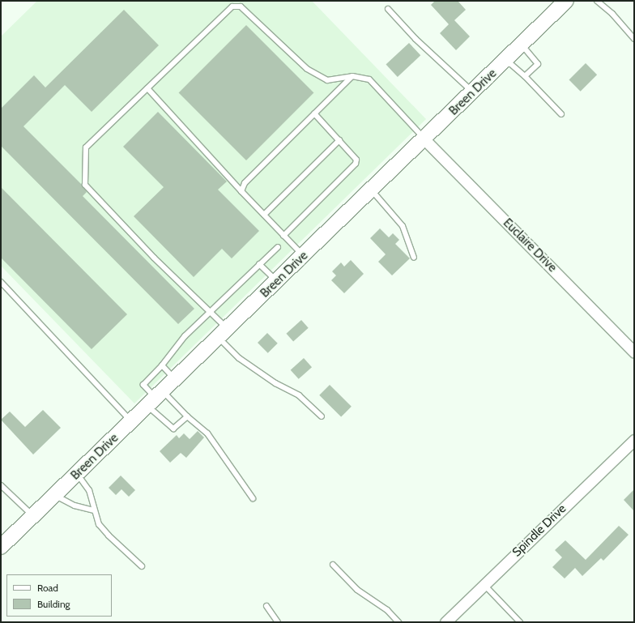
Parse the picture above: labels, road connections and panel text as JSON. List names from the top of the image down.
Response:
{
  "streets": {
    "street": ["Breen Drive", "Euclaire Drive", "Spindle Drive"]
  },
  "crossings": [
    ["Breen Drive", "Euclaire Drive"]
  ],
  "legend": ["Road", "Building"]
}
